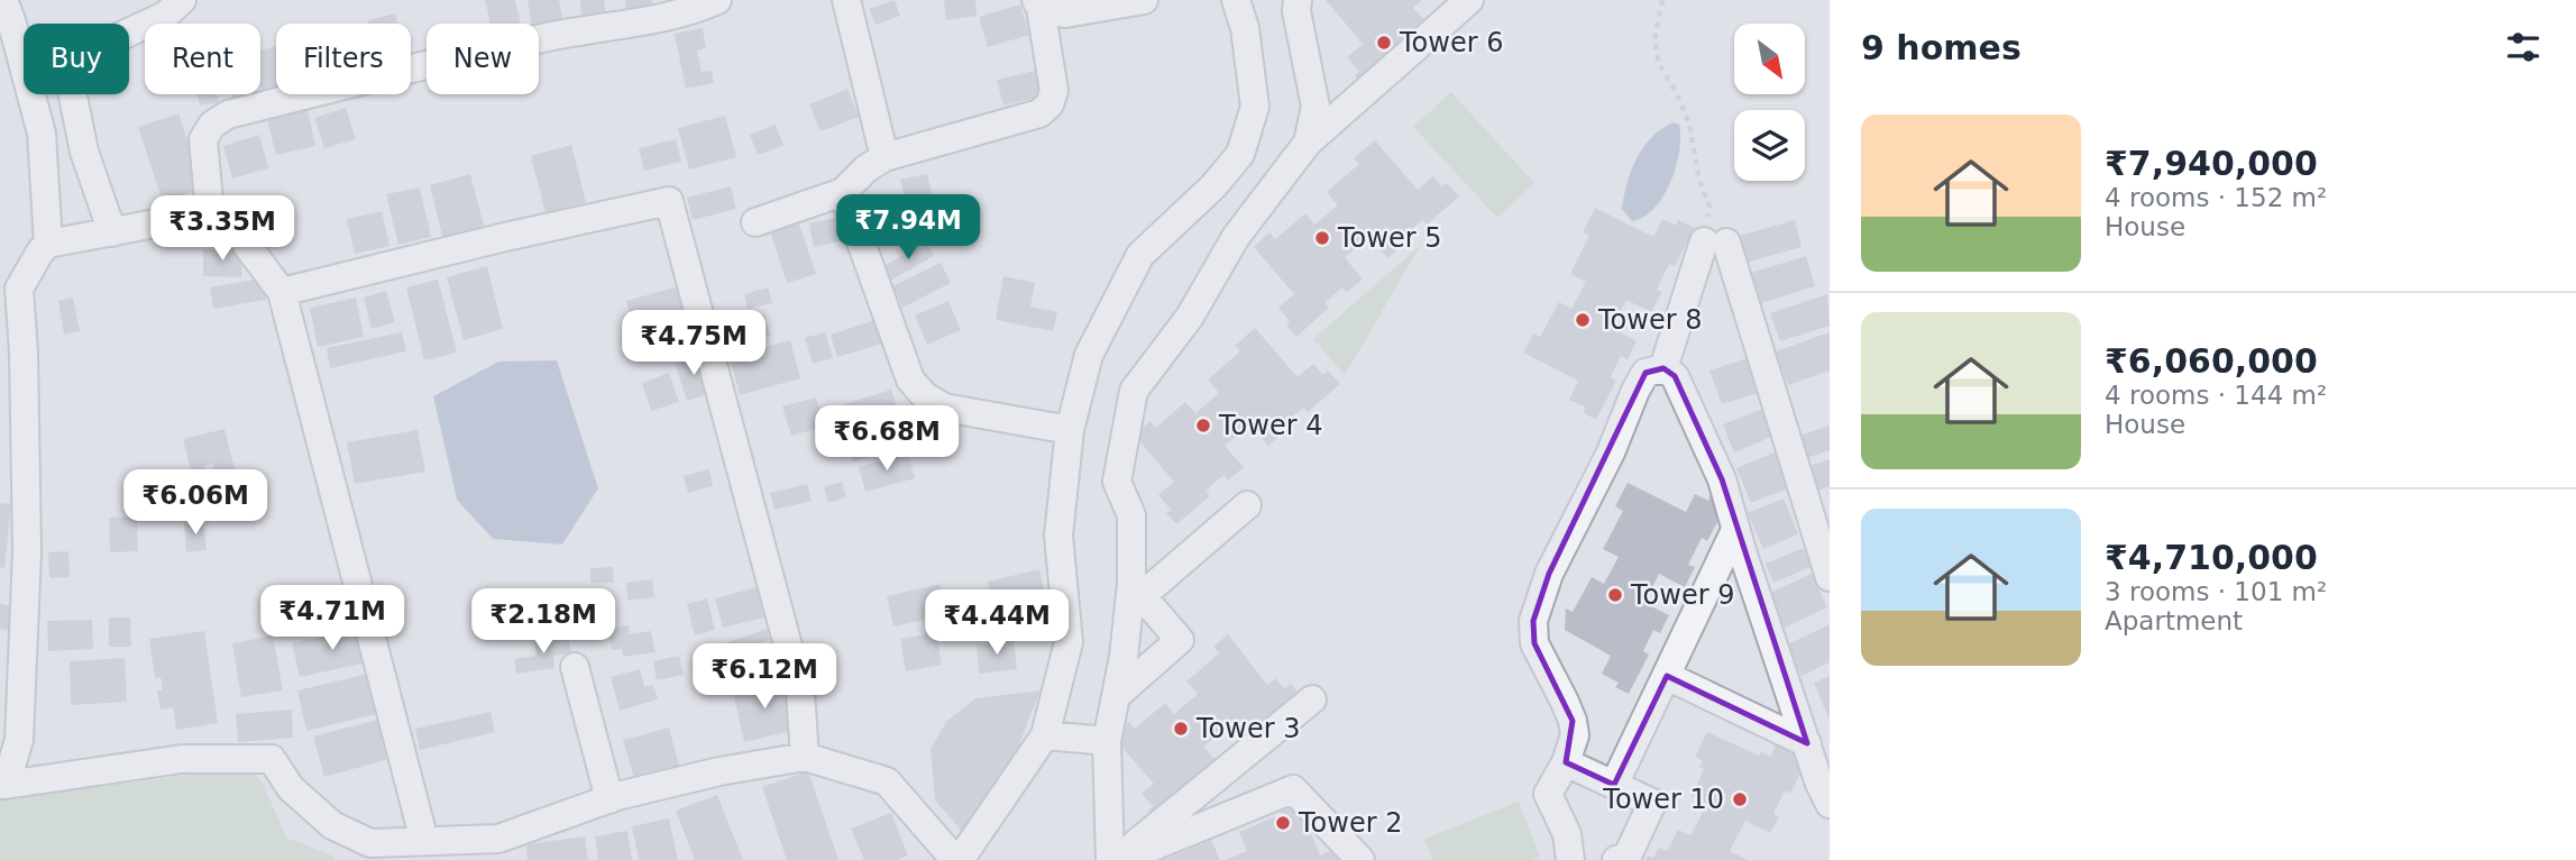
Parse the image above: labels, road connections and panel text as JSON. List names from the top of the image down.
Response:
{
  "places": [
    "Tower 6",
    "Tower 5",
    "Tower 8",
    "Tower 4",
    "Tower 9",
    "Tower 3",
    "Tower 10",
    "Tower 2"
  ],
  "north": "bottom right",
  "page": {
    "heading": "9 homes",
    "chip": [
      "Buy",
      "Rent",
      "Filters",
      "New"
    ],
    "list": [
      {
        "name": "₹7,940,000",
        "note": "4 rooms · 152 m² · House"
      },
      {
        "name": "₹6,060,000",
        "note": "4 rooms · 144 m² · House"
      },
      {
        "name": "₹4,710,000",
        "note": "3 rooms · 101 m² · Apartment"
      }
    ],
    "price": [
      "₹7.94M",
      "₹3.35M",
      "₹4.75M",
      "₹6.68M",
      "₹6.06M",
      "₹4.71M",
      "₹2.18M",
      "₹4.44M",
      "₹6.12M"
    ]
  }
}
